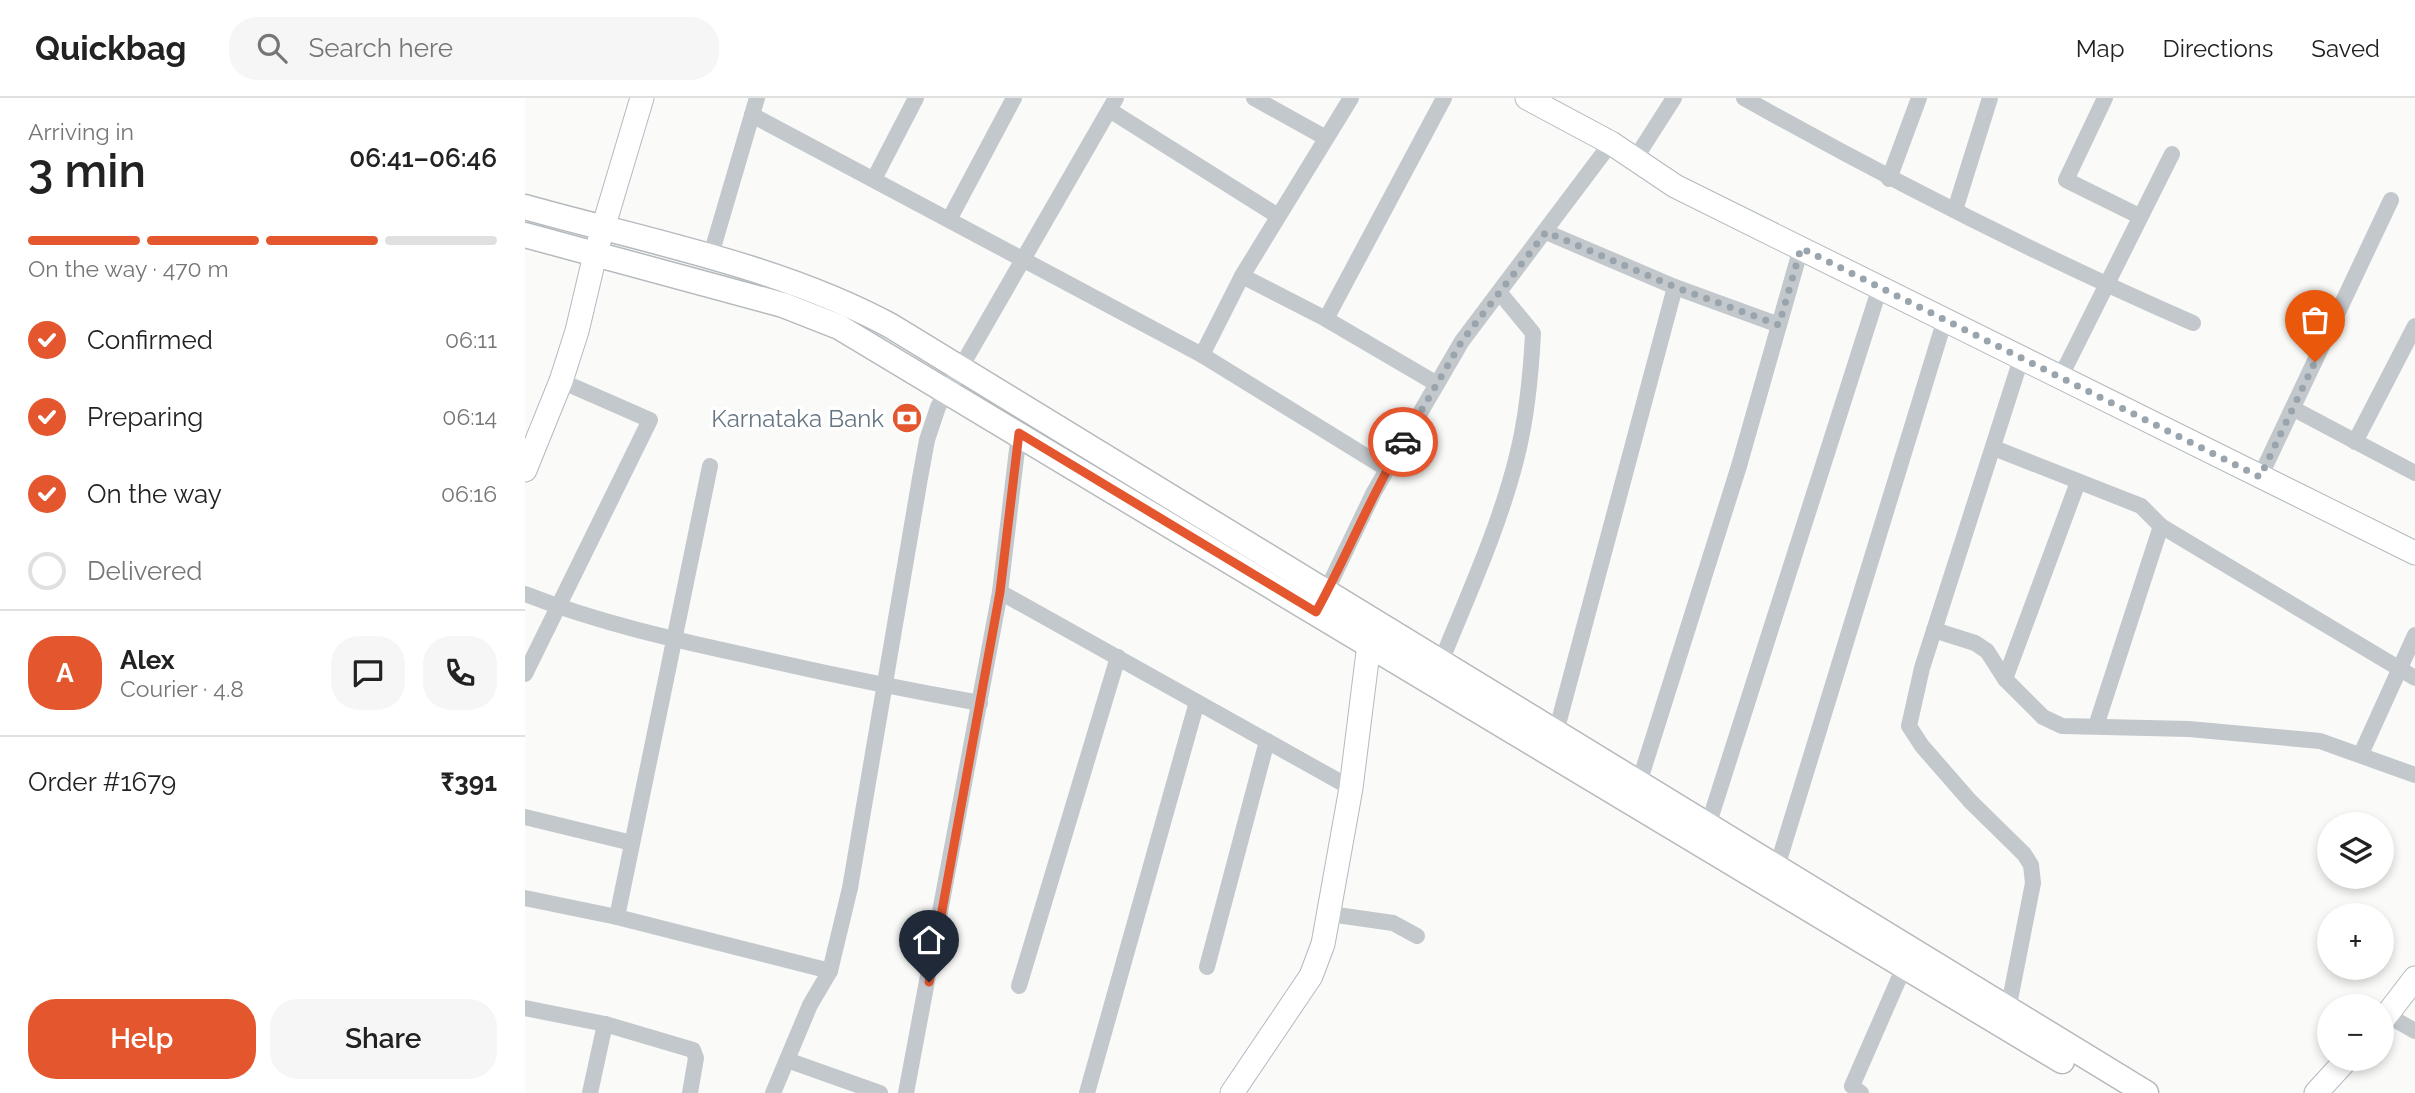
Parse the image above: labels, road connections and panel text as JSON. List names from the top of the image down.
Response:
{
  "places": {
    "bank": ["Karnataka Bank"]
  },
  "page": {
    "header": "Quickbag",
    "search": "Search here",
    "nav": ["Map", "Directions", "Saved"],
    "heading": ["3 min", "Arriving in", "06:41–06:46"],
    "panel": [
      "Alex",
      "Courier · 4.8",
      "Order #1679",
      "₹391"
    ],
    "bar": "On the way · 470 m",
    "list": [
      ["Confirmed", "06:11"],
      ["Preparing", "06:14"],
      ["On the way", "06:16"],
      "Delivered"
    ],
    "round": "A",
    "map_buttons": ["+", "−"],
    "buttons": ["Help", "Share"]
  }
}
